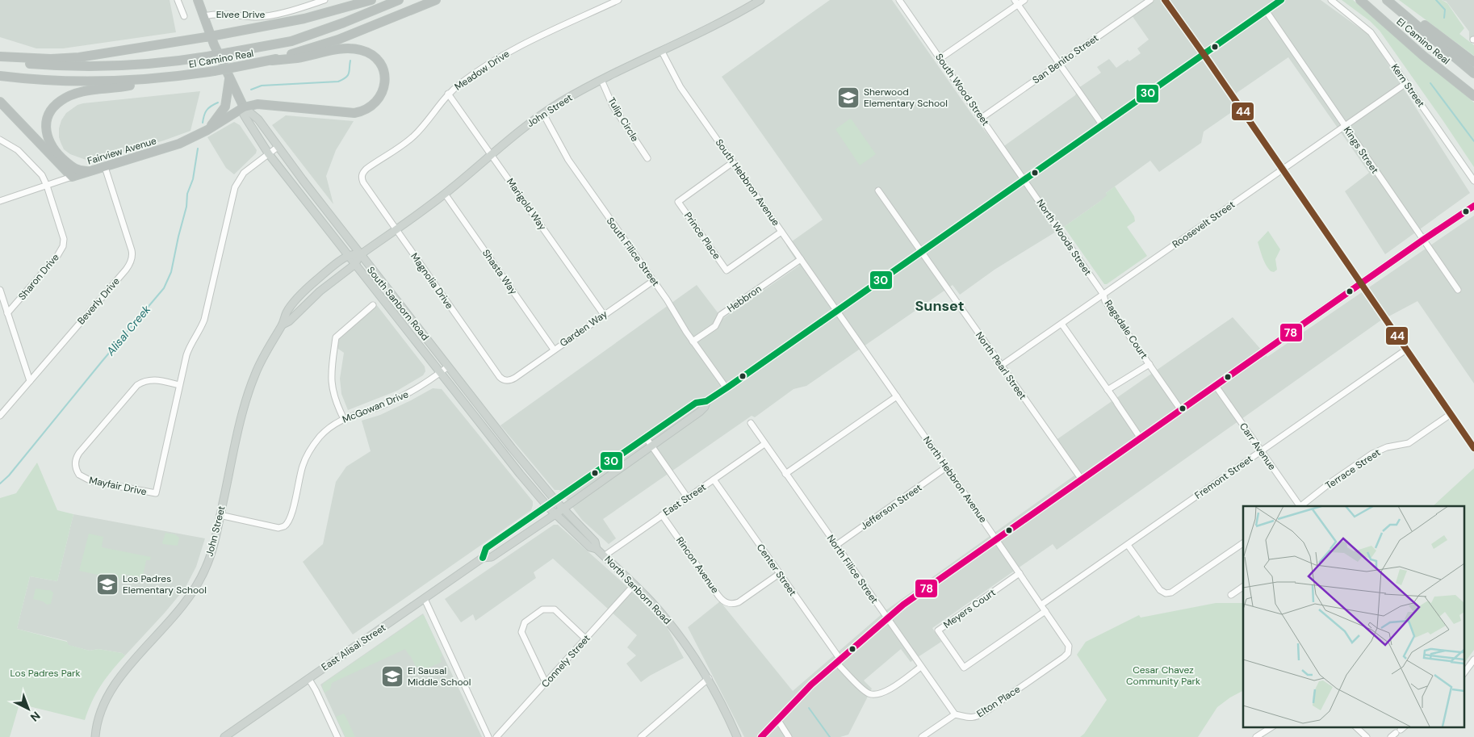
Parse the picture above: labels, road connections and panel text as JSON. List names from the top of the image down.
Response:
{
  "streets": {
    "highway": ["El Camino Real", "Fairview Avenue", "South Sanborn Road"],
    "main road": ["John Street", "North Sanborn Road", "East Alisal Street"],
    "street": [
      "Elvee Drive",
      "San Benito Street",
      "Meadow Drive",
      "Kern Street",
      "South Wood Street",
      "Tulip Circle",
      "Kings Street",
      "South Hebbron Avenue",
      "Marigold Way",
      "Roosevelt Street",
      "Prince Place",
      "North Woods Street",
      "South Filice Street",
      "Shasta Way",
      "Sharon Drive",
      "Magnolia Drive",
      "Hebbron",
      "Beverly Drive",
      "Garden Way",
      "Ragsdale Court",
      "North Pearl Street",
      "McGowan Drive",
      "Carr Avenue",
      "Terrace Street",
      "Fremont Street",
      "North Hebbron Avenue",
      "Mayfair Drive",
      "East Street",
      "Jefferson Street",
      "Rincon Avenue",
      "North Filice Street",
      "Center Street",
      "Meyers Court",
      "Connely Street",
      "Elton Place"
    ]
  },
  "crossings": [
    ["Elvee Drive", "South Sanborn Road"],
    ["San Benito Street", "South Wood Street"],
    ["Meadow Drive", "Marigold Way"],
    ["Meadow Drive", "Magnolia Drive"],
    ["Kern Street", "Roosevelt Street"],
    ["South Wood Street", "North Woods Street"],
    ["South Wood Street", "East Alisal Street"],
    ["John Street", "Tulip Circle"],
    ["John Street", "South Hebbron Avenue"],
    ["John Street", "Marigold Way"],
    ["John Street", "South Filice Street"],
    ["John Street", "Shasta Way"],
    ["John Street", "Magnolia Drive"],
    ["John Street", "South Sanborn Road"],
    ["John Street", "McGowan Drive"],
    ["Kings Street", "Roosevelt Street"],
    ["Kings Street", "East Alisal Street"],
    ["Fairview Avenue", "Sharon Drive"],
    ["Fairview Avenue", "Beverly Drive"],
    ["Fairview Avenue", "South Sanborn Road"],
    ["South Hebbron Avenue", "Prince Place"],
    ["South Hebbron Avenue", "Hebbron"],
    ["South Hebbron Avenue", "North Hebbron Avenue"],
    ["South Hebbron Avenue", "East Alisal Street"],
    ["Marigold Way", "Garden Way"],
    ["Roosevelt Street", "North Woods Street"],
    ["Roosevelt Street", "Ragsdale Court"],
    ["Roosevelt Street", "North Pearl Street"],
    ["North Woods Street", "Ragsdale Court"],
    ["North Woods Street", "East Alisal Street"],
    ["South Filice Street", "Hebbron"],
    ["South Filice Street", "Garden Way"],
    ["South Filice Street", "East Alisal Street"],
    ["Shasta Way", "Garden Way"],
    ["Magnolia Drive", "Garden Way"],
    ["South Sanborn Road", "McGowan Drive"],
    ["South Sanborn Road", "Mayfair Drive"],
    ["South Sanborn Road", "North Sanborn Road"],
    ["South Sanborn Road", "East Alisal Street"],
    ["North Pearl Street", "East Alisal Street"],
    ["Carr Avenue", "Fremont Street"],
    ["Fremont Street", "North Hebbron Avenue"],
    ["North Hebbron Avenue", "Jefferson Street"],
    ["North Hebbron Avenue", "Meyers Court"],
    ["North Hebbron Avenue", "East Alisal Street"],
    ["North Hebbron Avenue", "Elton Place"],
    ["East Street", "Rincon Avenue"],
    ["East Street", "North Filice Street"],
    ["East Street", "Center Street"],
    ["East Street", "North Sanborn Road"],
    ["Jefferson Street", "North Filice Street"],
    ["Rincon Avenue", "Center Street"],
    ["North Filice Street", "Center Street"],
    ["North Filice Street", "Elton Place"],
    ["North Sanborn Road", "East Alisal Street"],
    ["North Sanborn Road", "Connely Street"]
  ],
  "districts": ["Sunset"],
  "water": ["Alisal Creek"],
  "parks": ["Cesar Chavez Community Park", "Los Padres Park"],
  "places": {
    "school or university": ["Sherwood Elementary School", "Los Padres Elementary School", "El Sausal Middle School"]
  },
  "lines": ["transit line 30", "transit line 44", "transit line 78"],
  "north": "bottom right"
}
